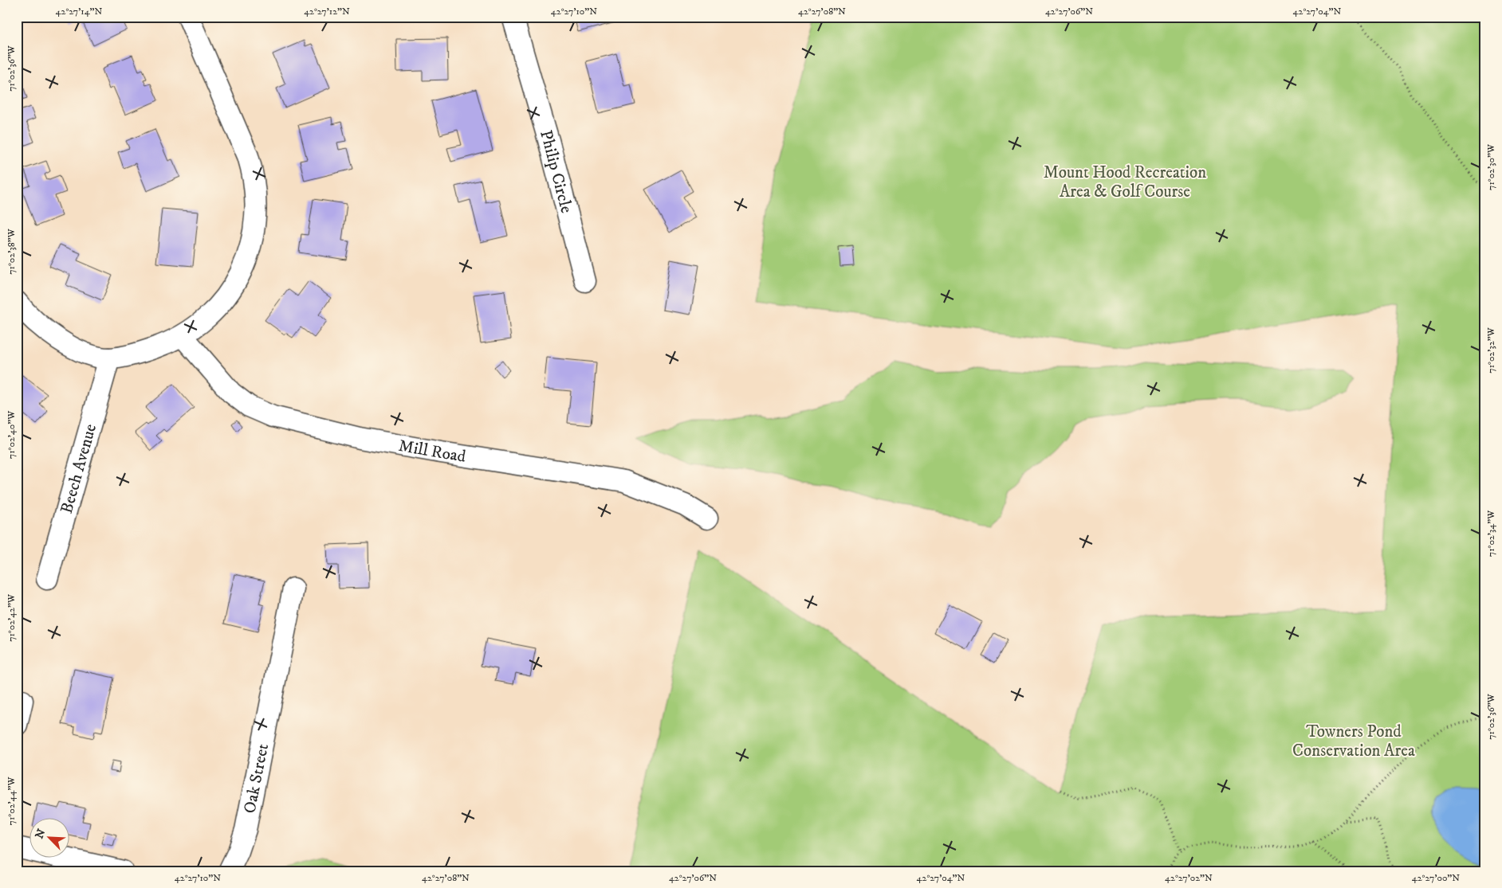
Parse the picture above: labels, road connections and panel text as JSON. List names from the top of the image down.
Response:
{
  "streets": {
    "street": [
      "Philip Circle",
      "Mill Road",
      "Beech Avenue",
      "Oak Street"
    ]
  },
  "parks": ["Mount Hood Recreation Area & Golf Course", "Towners Pond Conservation Area"],
  "north": "top left",
  "coordinates": [
    "42°27'14\"N",
    "42°27'12\"N",
    "42°27'10\"N",
    "42°27'08\"N",
    "42°27'06\"N",
    "42°27'04\"N",
    "71°02'36\"W",
    "71°02'30\"W",
    "71°02'38\"W",
    "71°02'32\"W",
    "71°02'40\"W",
    "71°02'34\"W",
    "71°02'42\"W",
    "71°02'44\"W",
    "42°27'02\"N",
    "42°27'00\"N"
  ]
}
